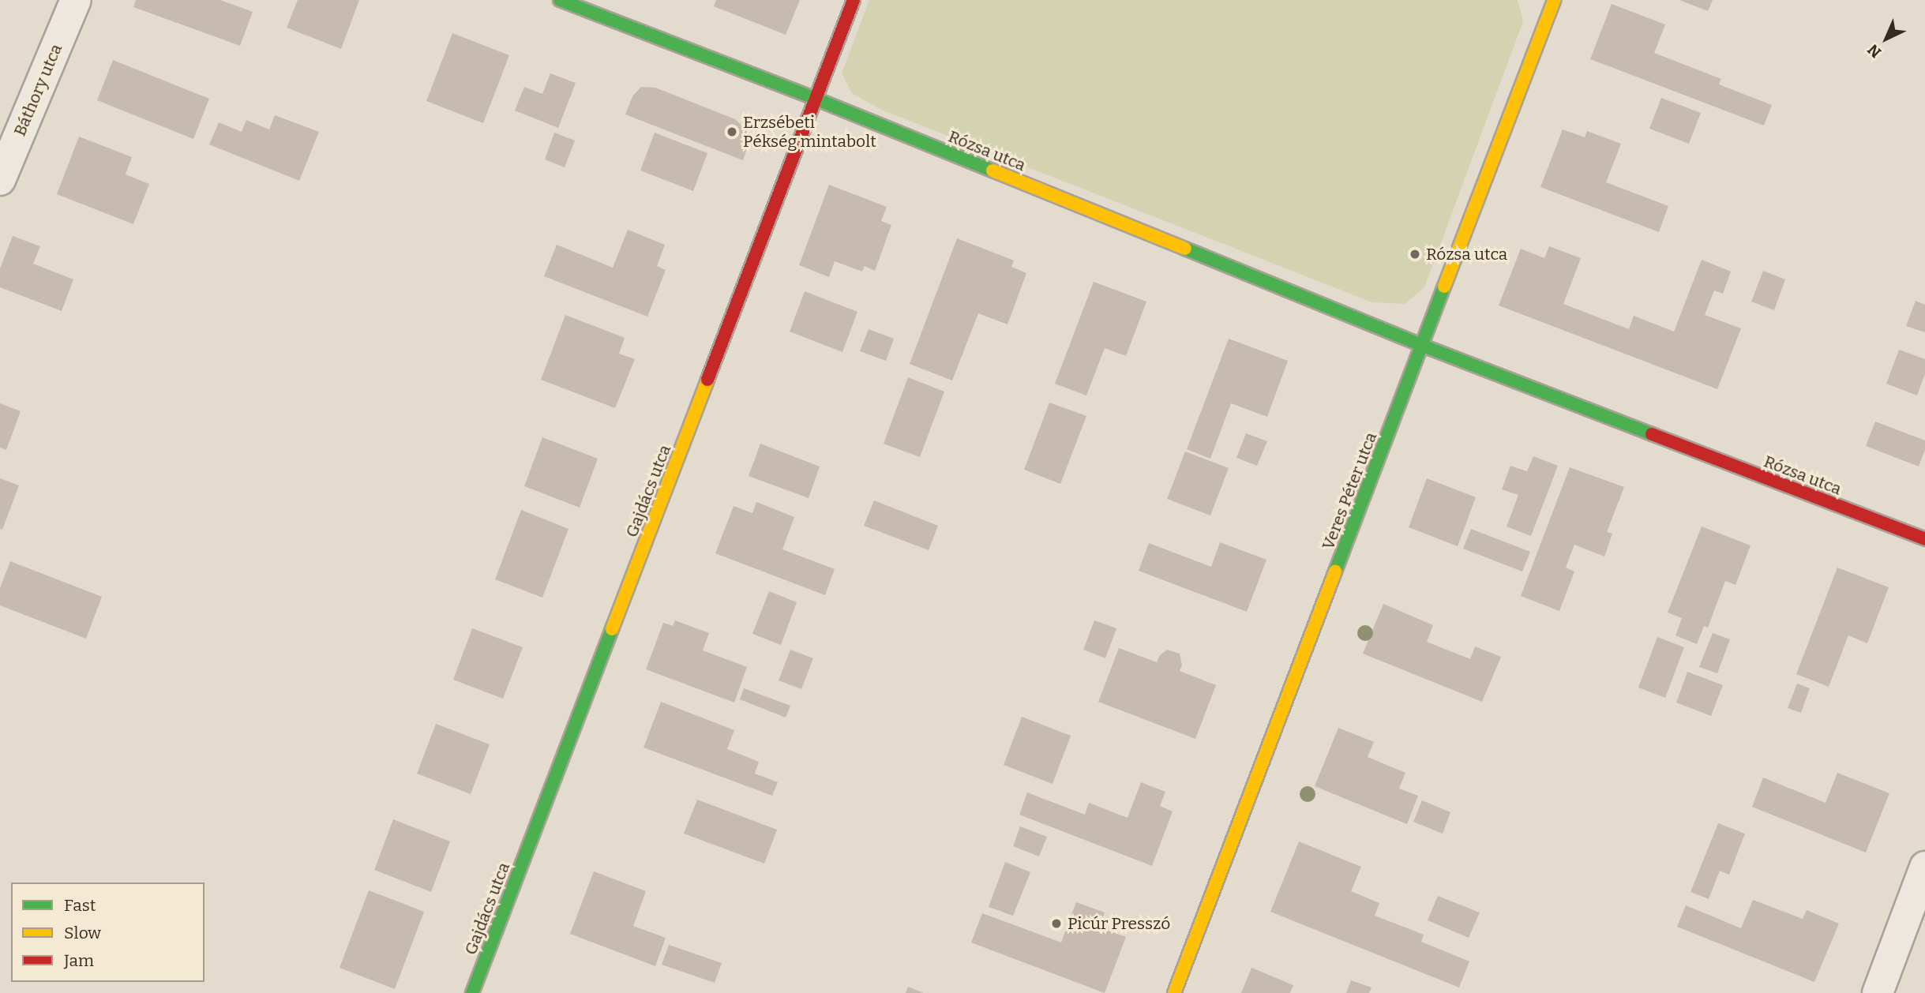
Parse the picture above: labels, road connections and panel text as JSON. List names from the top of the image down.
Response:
{
  "streets": {
    "street": [
      "Báthory utca",
      "Rózsa utca",
      "Gajdács utca",
      "Veres Péter utca"
    ]
  },
  "crossings": [
    ["Rózsa utca", "Gajdács utca"],
    ["Rózsa utca", "Veres Péter utca"]
  ],
  "places": ["Erzsébeti Pékség mintabolt", "Rózsa utca", "Picúr Presszó"],
  "legend": ["Fast", "Slow", "Jam"],
  "north": "bottom left"
}
